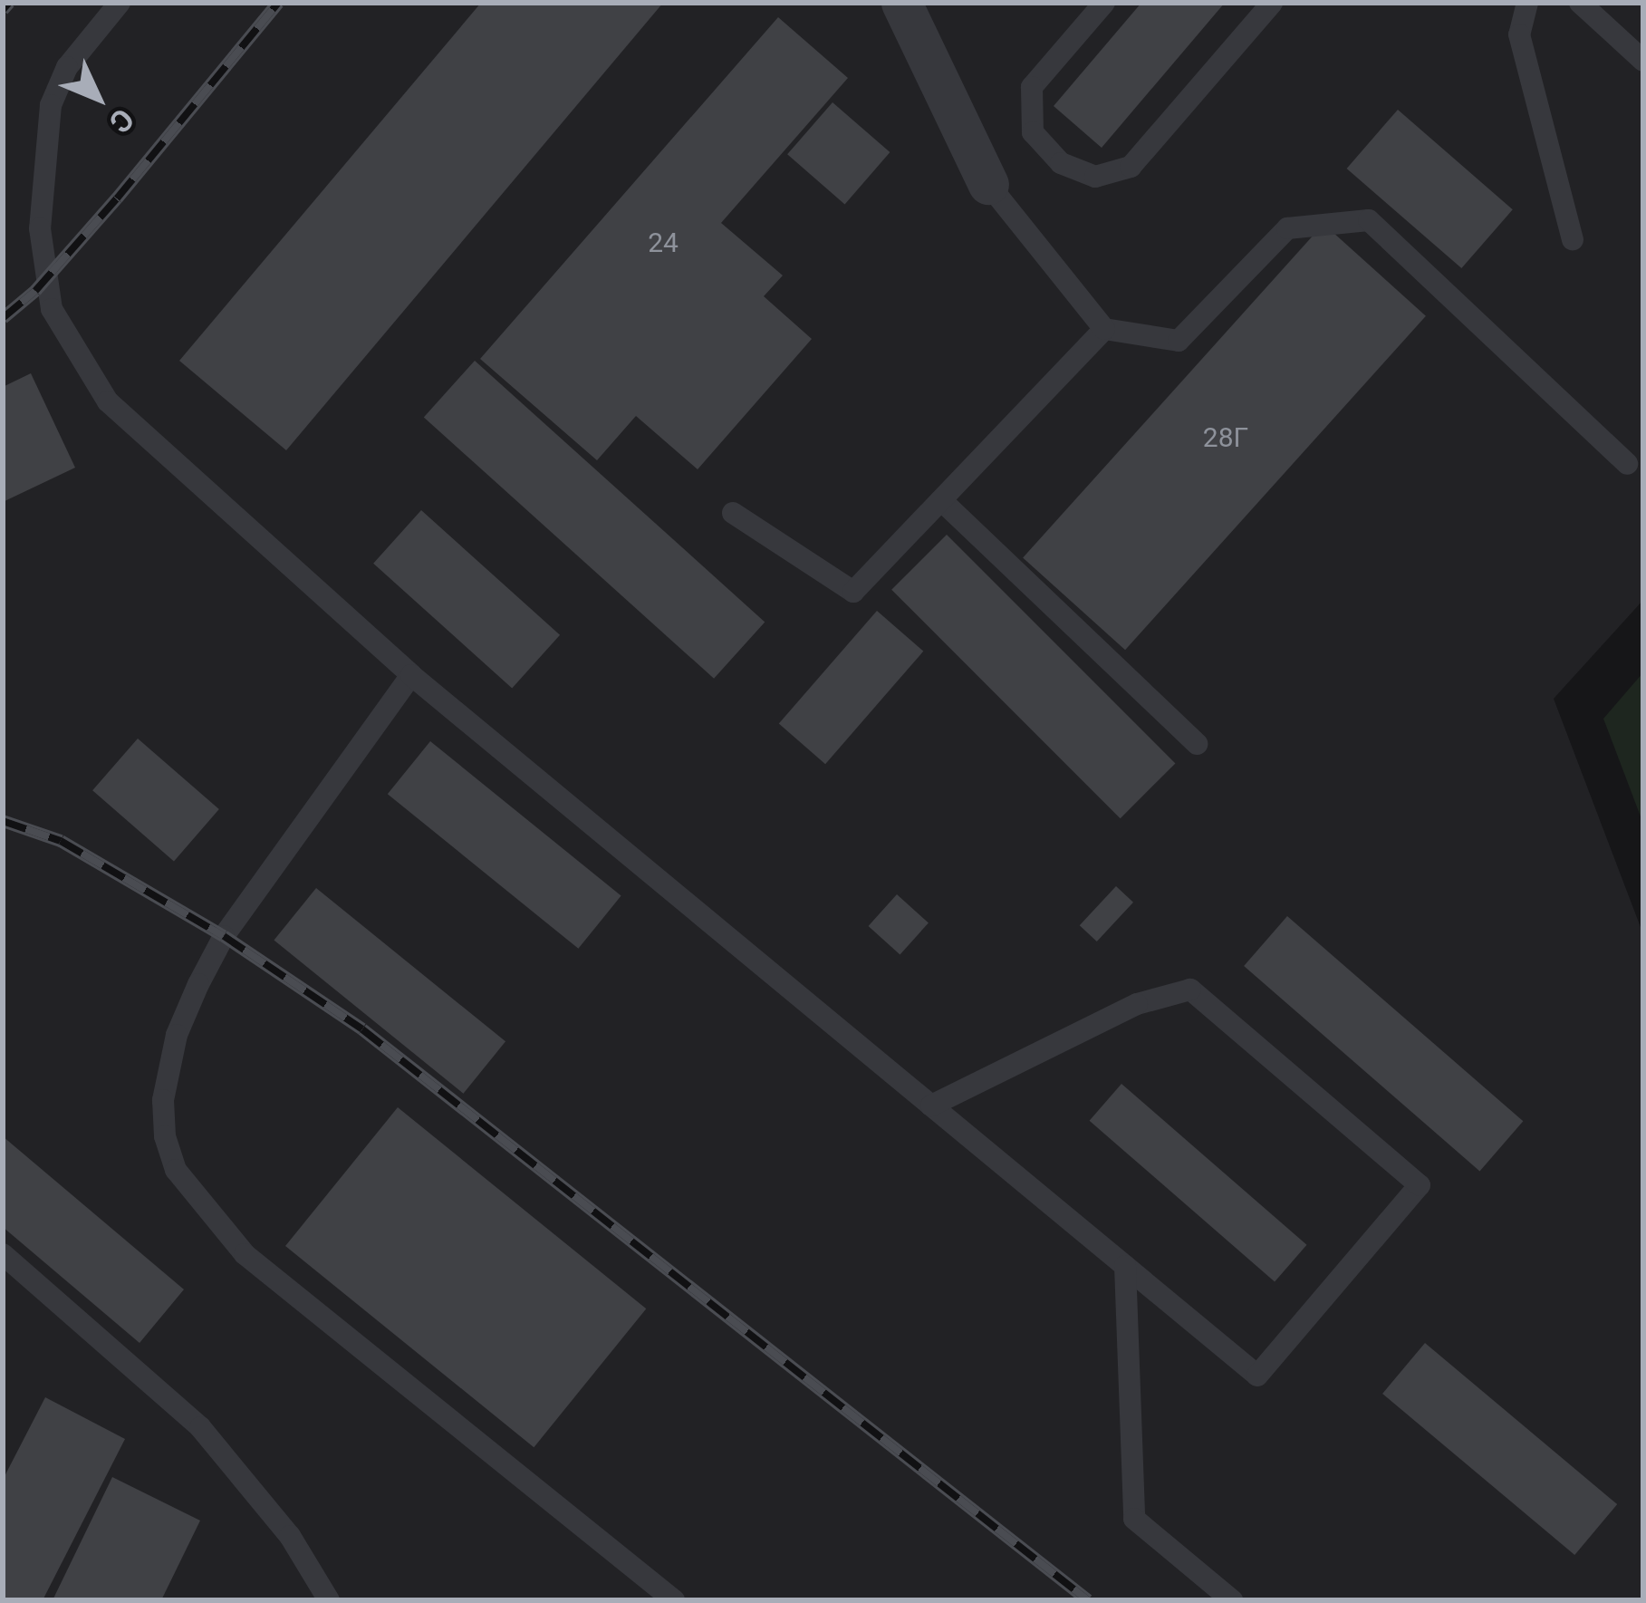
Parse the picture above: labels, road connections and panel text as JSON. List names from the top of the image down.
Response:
{
  "house_numbers": ["24", "28Г"],
  "north": "bottom right"
}
